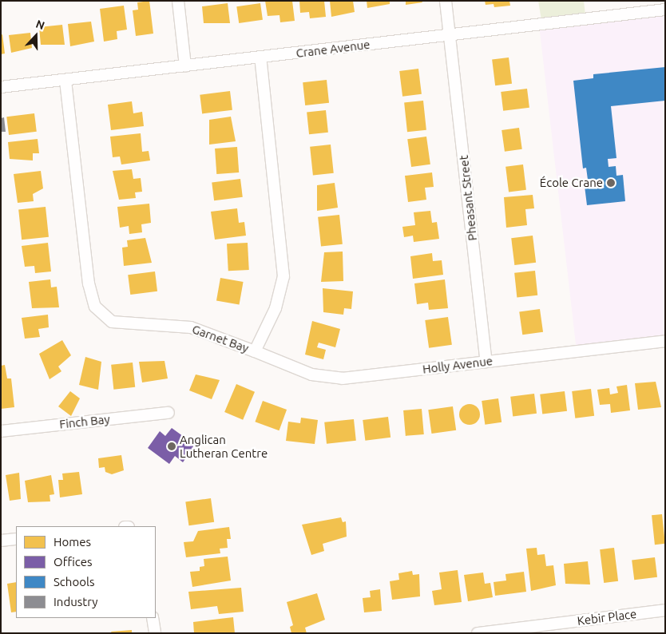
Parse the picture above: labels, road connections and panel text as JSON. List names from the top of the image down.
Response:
{
  "streets": {
    "street": [
      "Crane Avenue",
      "Pheasant Street",
      "Garnet Bay",
      "Holly Avenue",
      "Finch Bay",
      "Kebir Place"
    ]
  },
  "crossings": [
    ["Crane Avenue", "Pheasant Street"],
    ["Crane Avenue", "Garnet Bay"],
    ["Pheasant Street", "Holly Avenue"],
    ["Garnet Bay", "Holly Avenue"]
  ],
  "places": ["École Crane", "Anglican Lutheran Centre"],
  "legend": [
    "Homes",
    "Offices",
    "Schools",
    "Industry"
  ],
  "north": "top"
}
